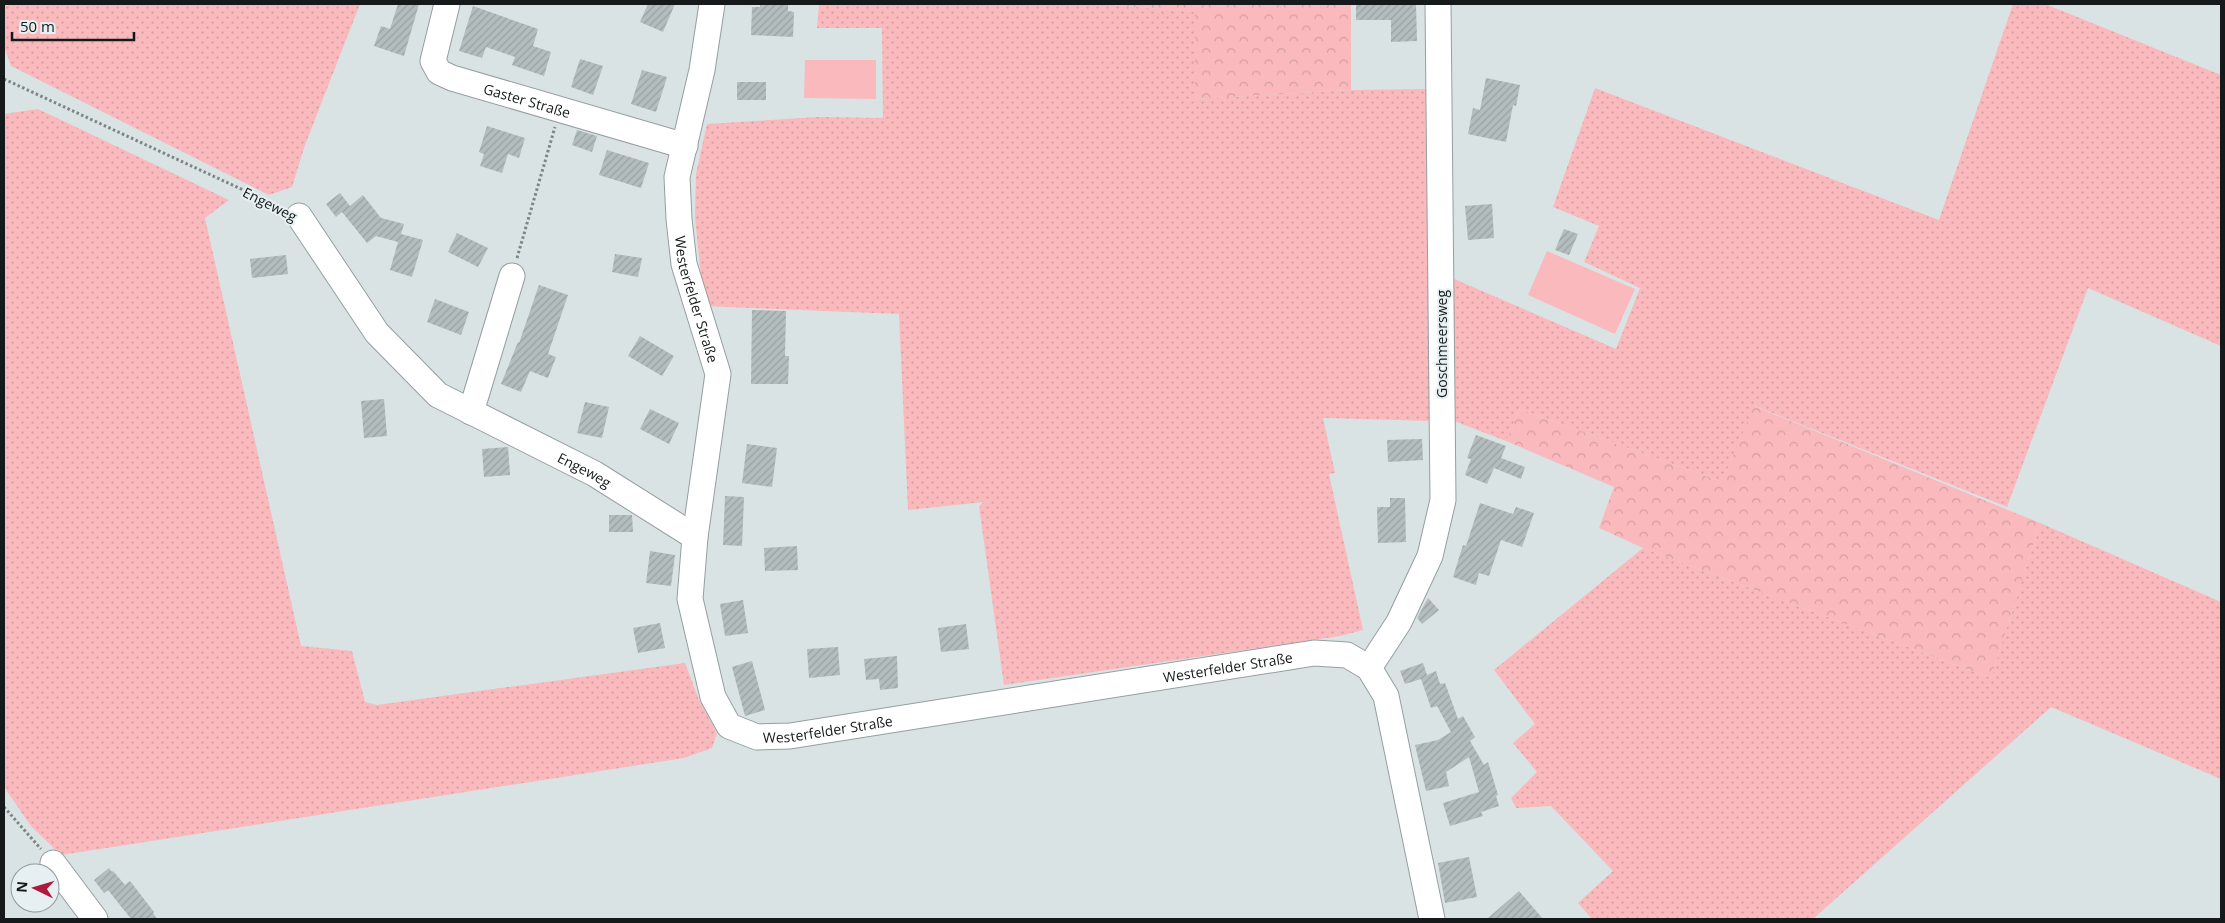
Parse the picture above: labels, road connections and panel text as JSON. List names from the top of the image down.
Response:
{
  "streets": {
    "street": [
      "Gaster Straße",
      "Engeweg",
      "Westerfelder Straße",
      "Goschmeersweg"
    ]
  },
  "crossings": [
    ["Gaster Straße", "Westerfelder Straße"],
    ["Engeweg", "Westerfelder Straße"],
    ["Westerfelder Straße", "Goschmeersweg"]
  ],
  "scale_bar": "50 m",
  "north": "left"
}
